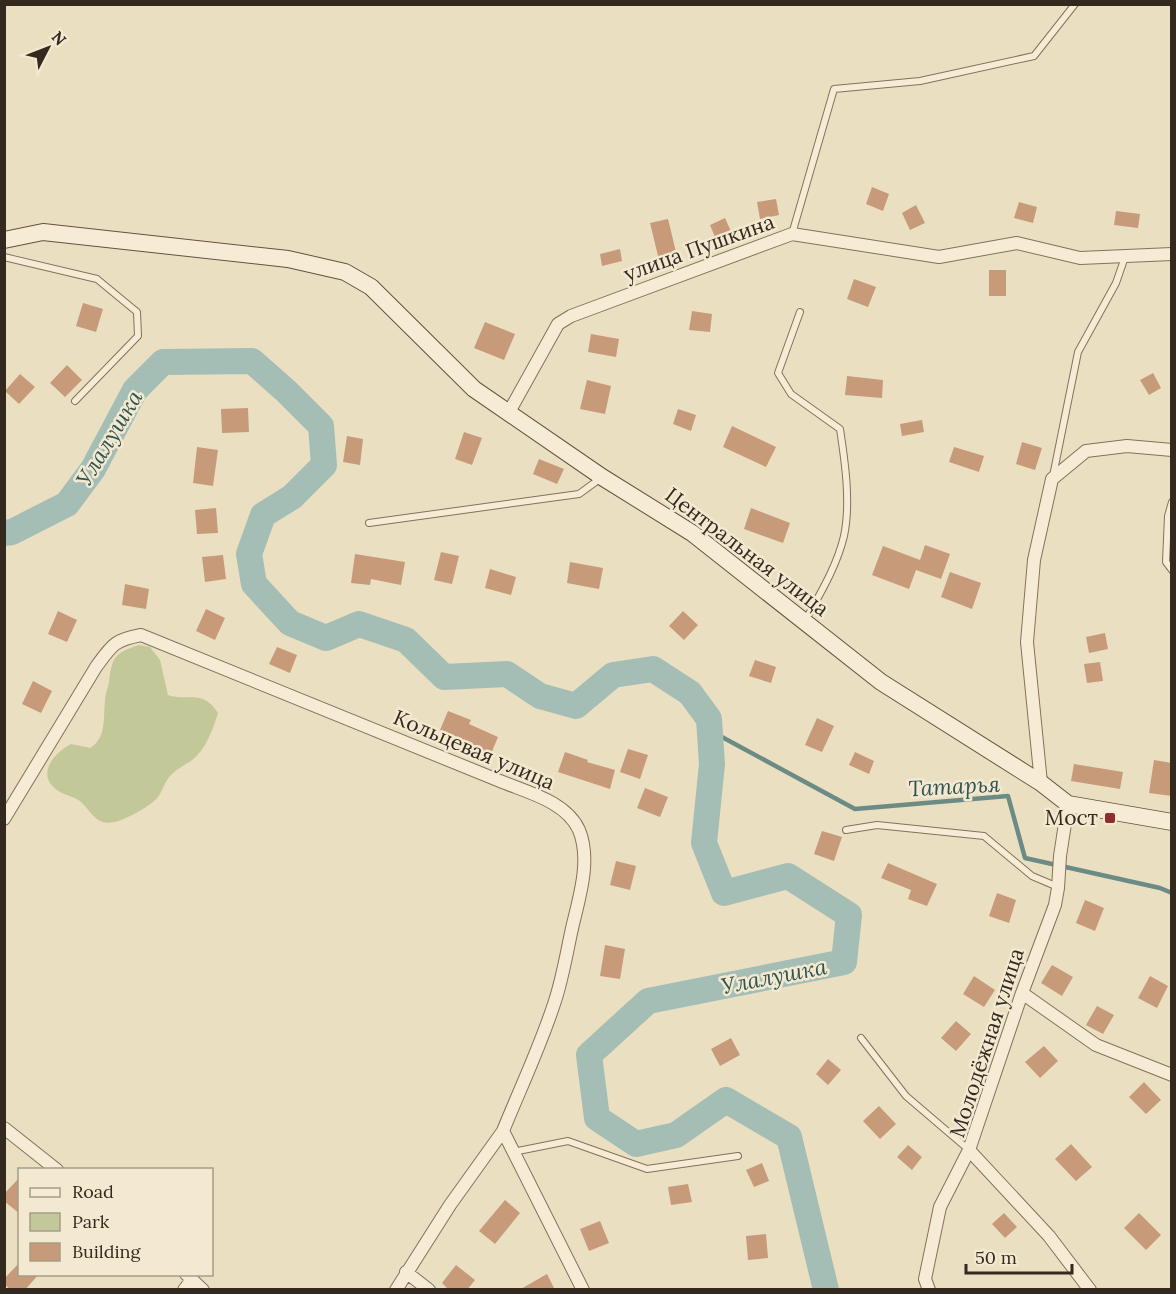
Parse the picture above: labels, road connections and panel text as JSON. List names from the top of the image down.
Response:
{
  "streets": {
    "street": [
      "улица Пушкина",
      "Центральная улица",
      "Кольцевая улица",
      "Молодёжная улица"
    ]
  },
  "crossings": [
    ["улица Пушкина", "Центральная улица"],
    ["Центральная улица", "Молодёжная улица"]
  ],
  "water": ["Улалушка", "Татарья"],
  "places": {
    "transit": ["Мост"]
  },
  "legend": ["Road", "Park", "Building"],
  "scale_bar": "50 m",
  "north": "top right"
}
